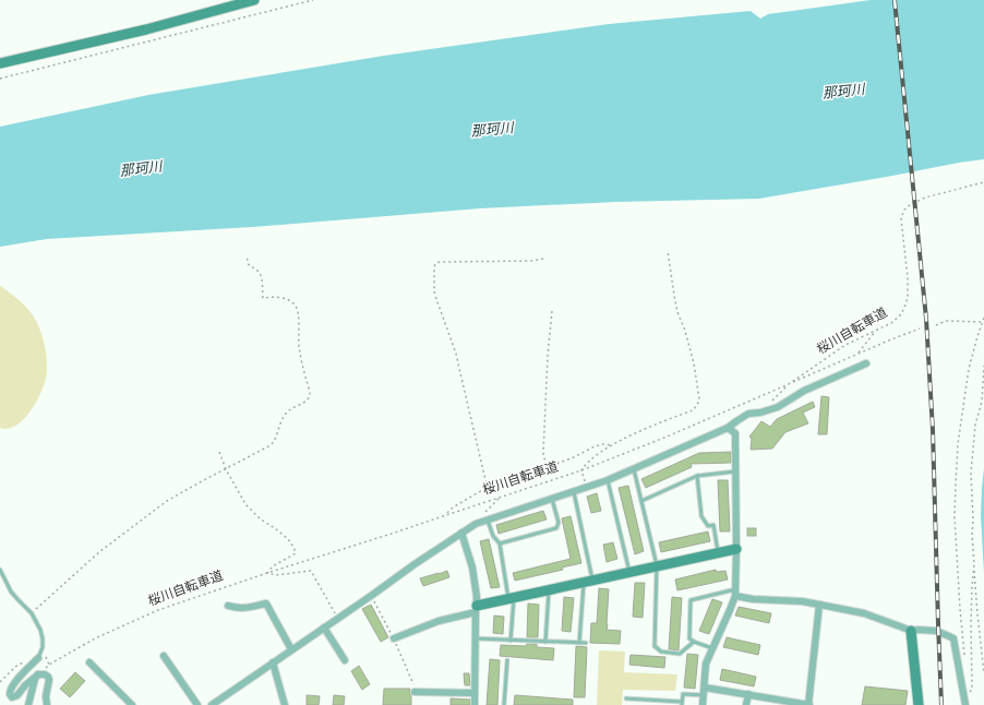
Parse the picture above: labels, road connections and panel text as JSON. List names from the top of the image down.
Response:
{
  "streets": {
    "path": ["桜川自転車道"]
  },
  "water": ["那珂川"]
}
